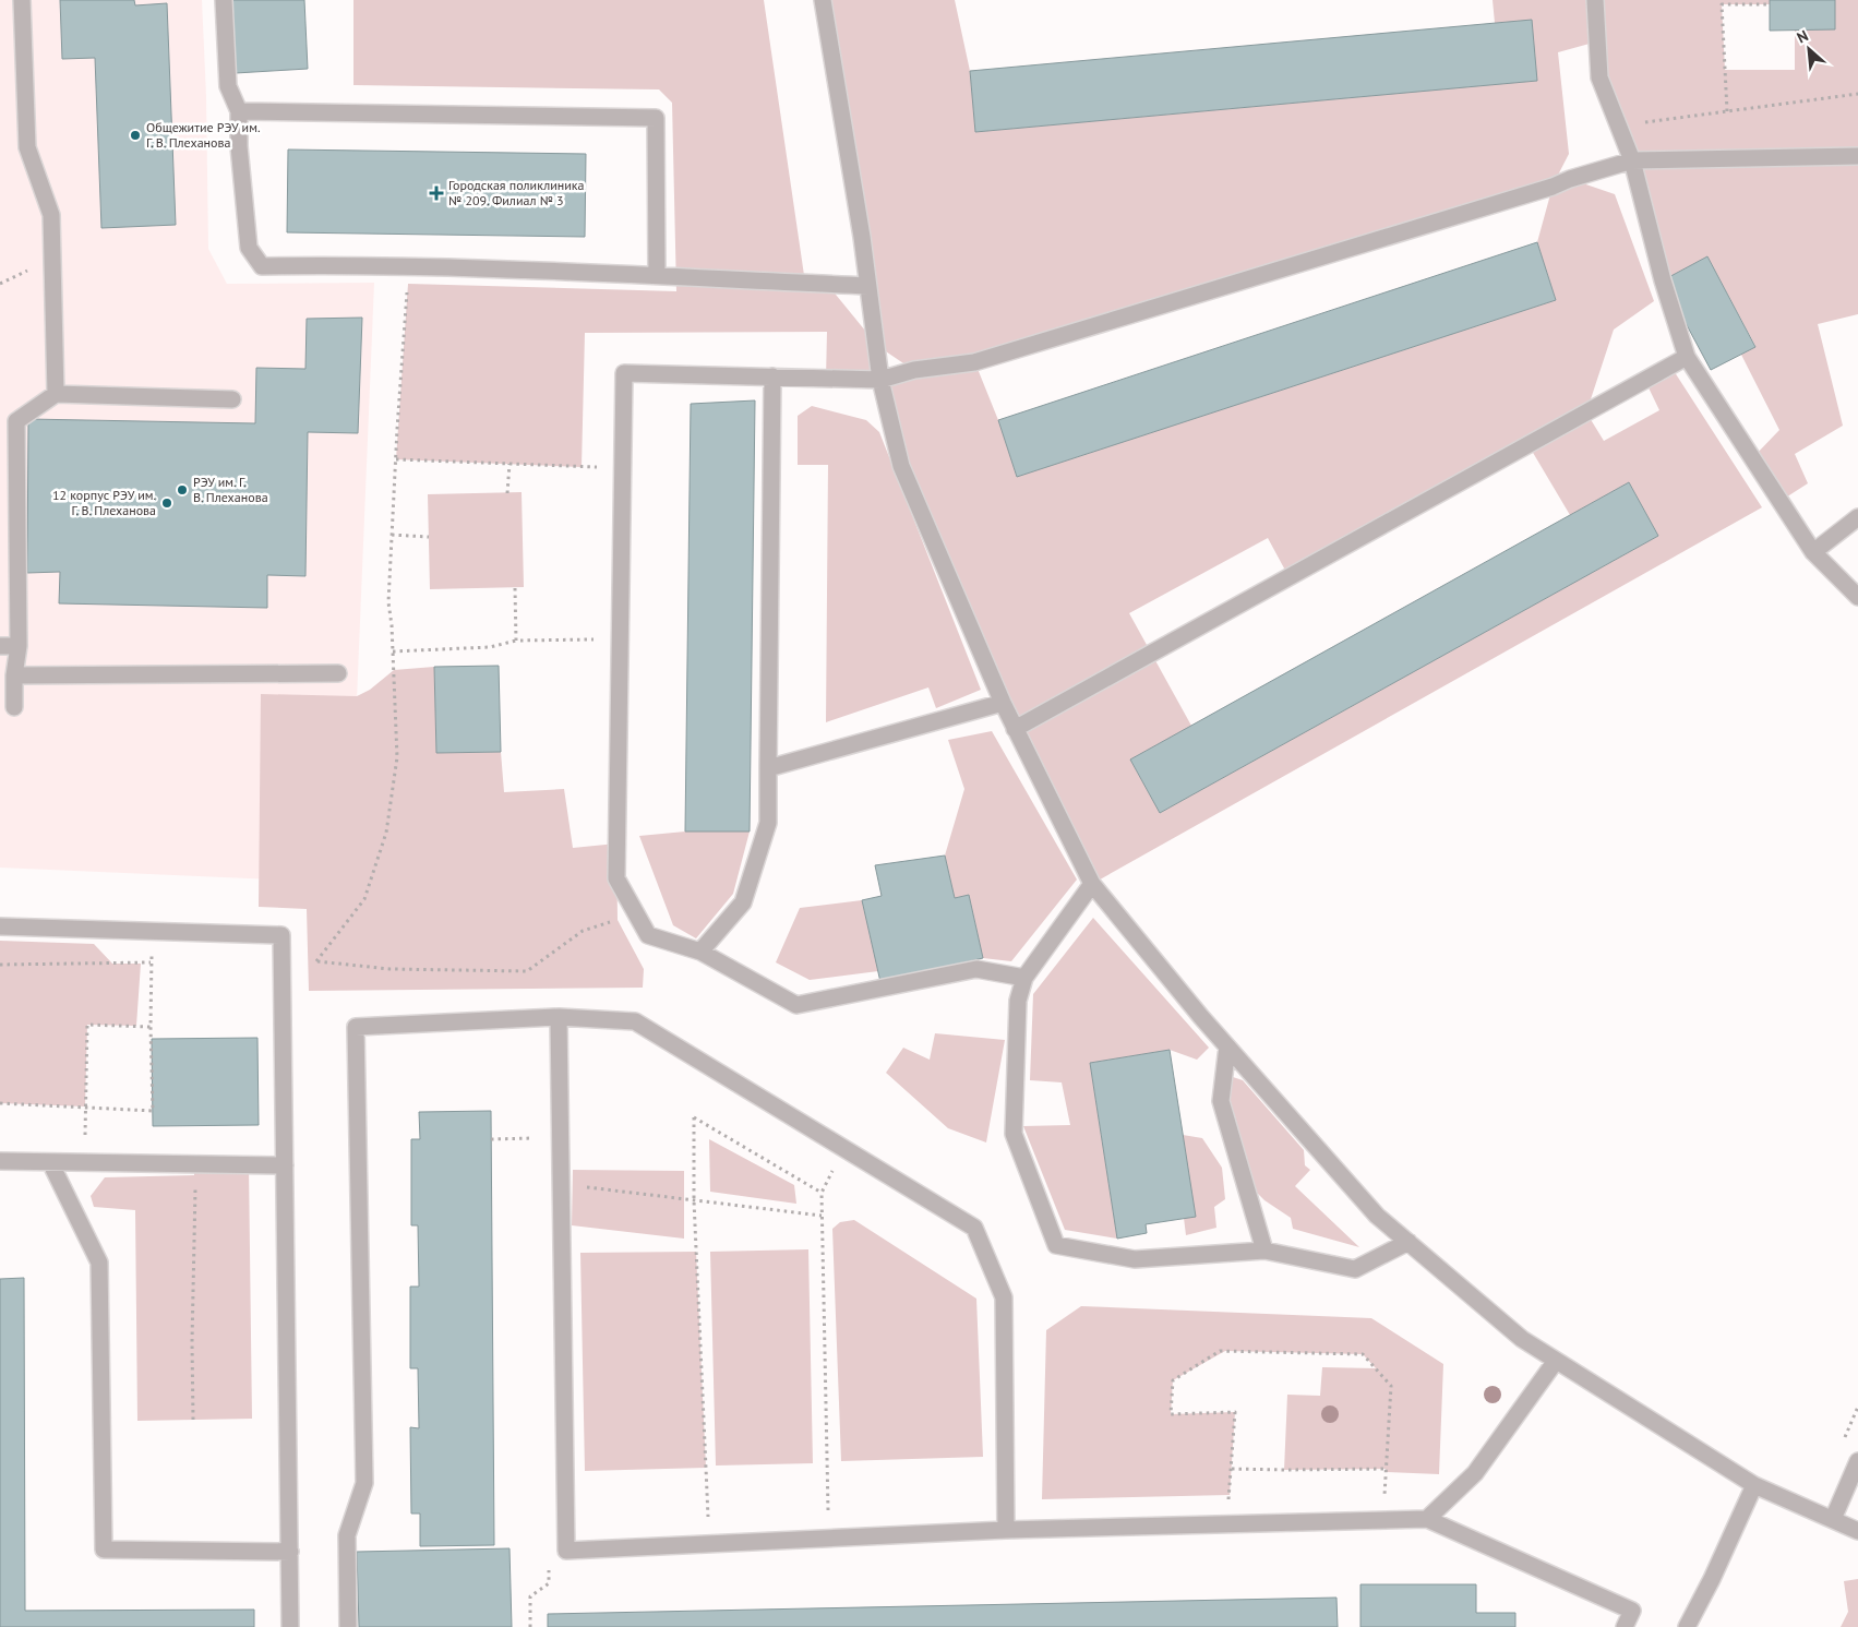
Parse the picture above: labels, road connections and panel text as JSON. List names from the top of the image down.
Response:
{
  "places": {
    "other": ["Общежитие РЭУ им. Г. В. Плеханова", "РЭУ им. Г. В. Плеханова", "12 корпус РЭУ им. Г. В. Плеханова"],
    "health": ["Городская поликлиника № 209. Филиал № 3"]
  },
  "north": "top left"
}
